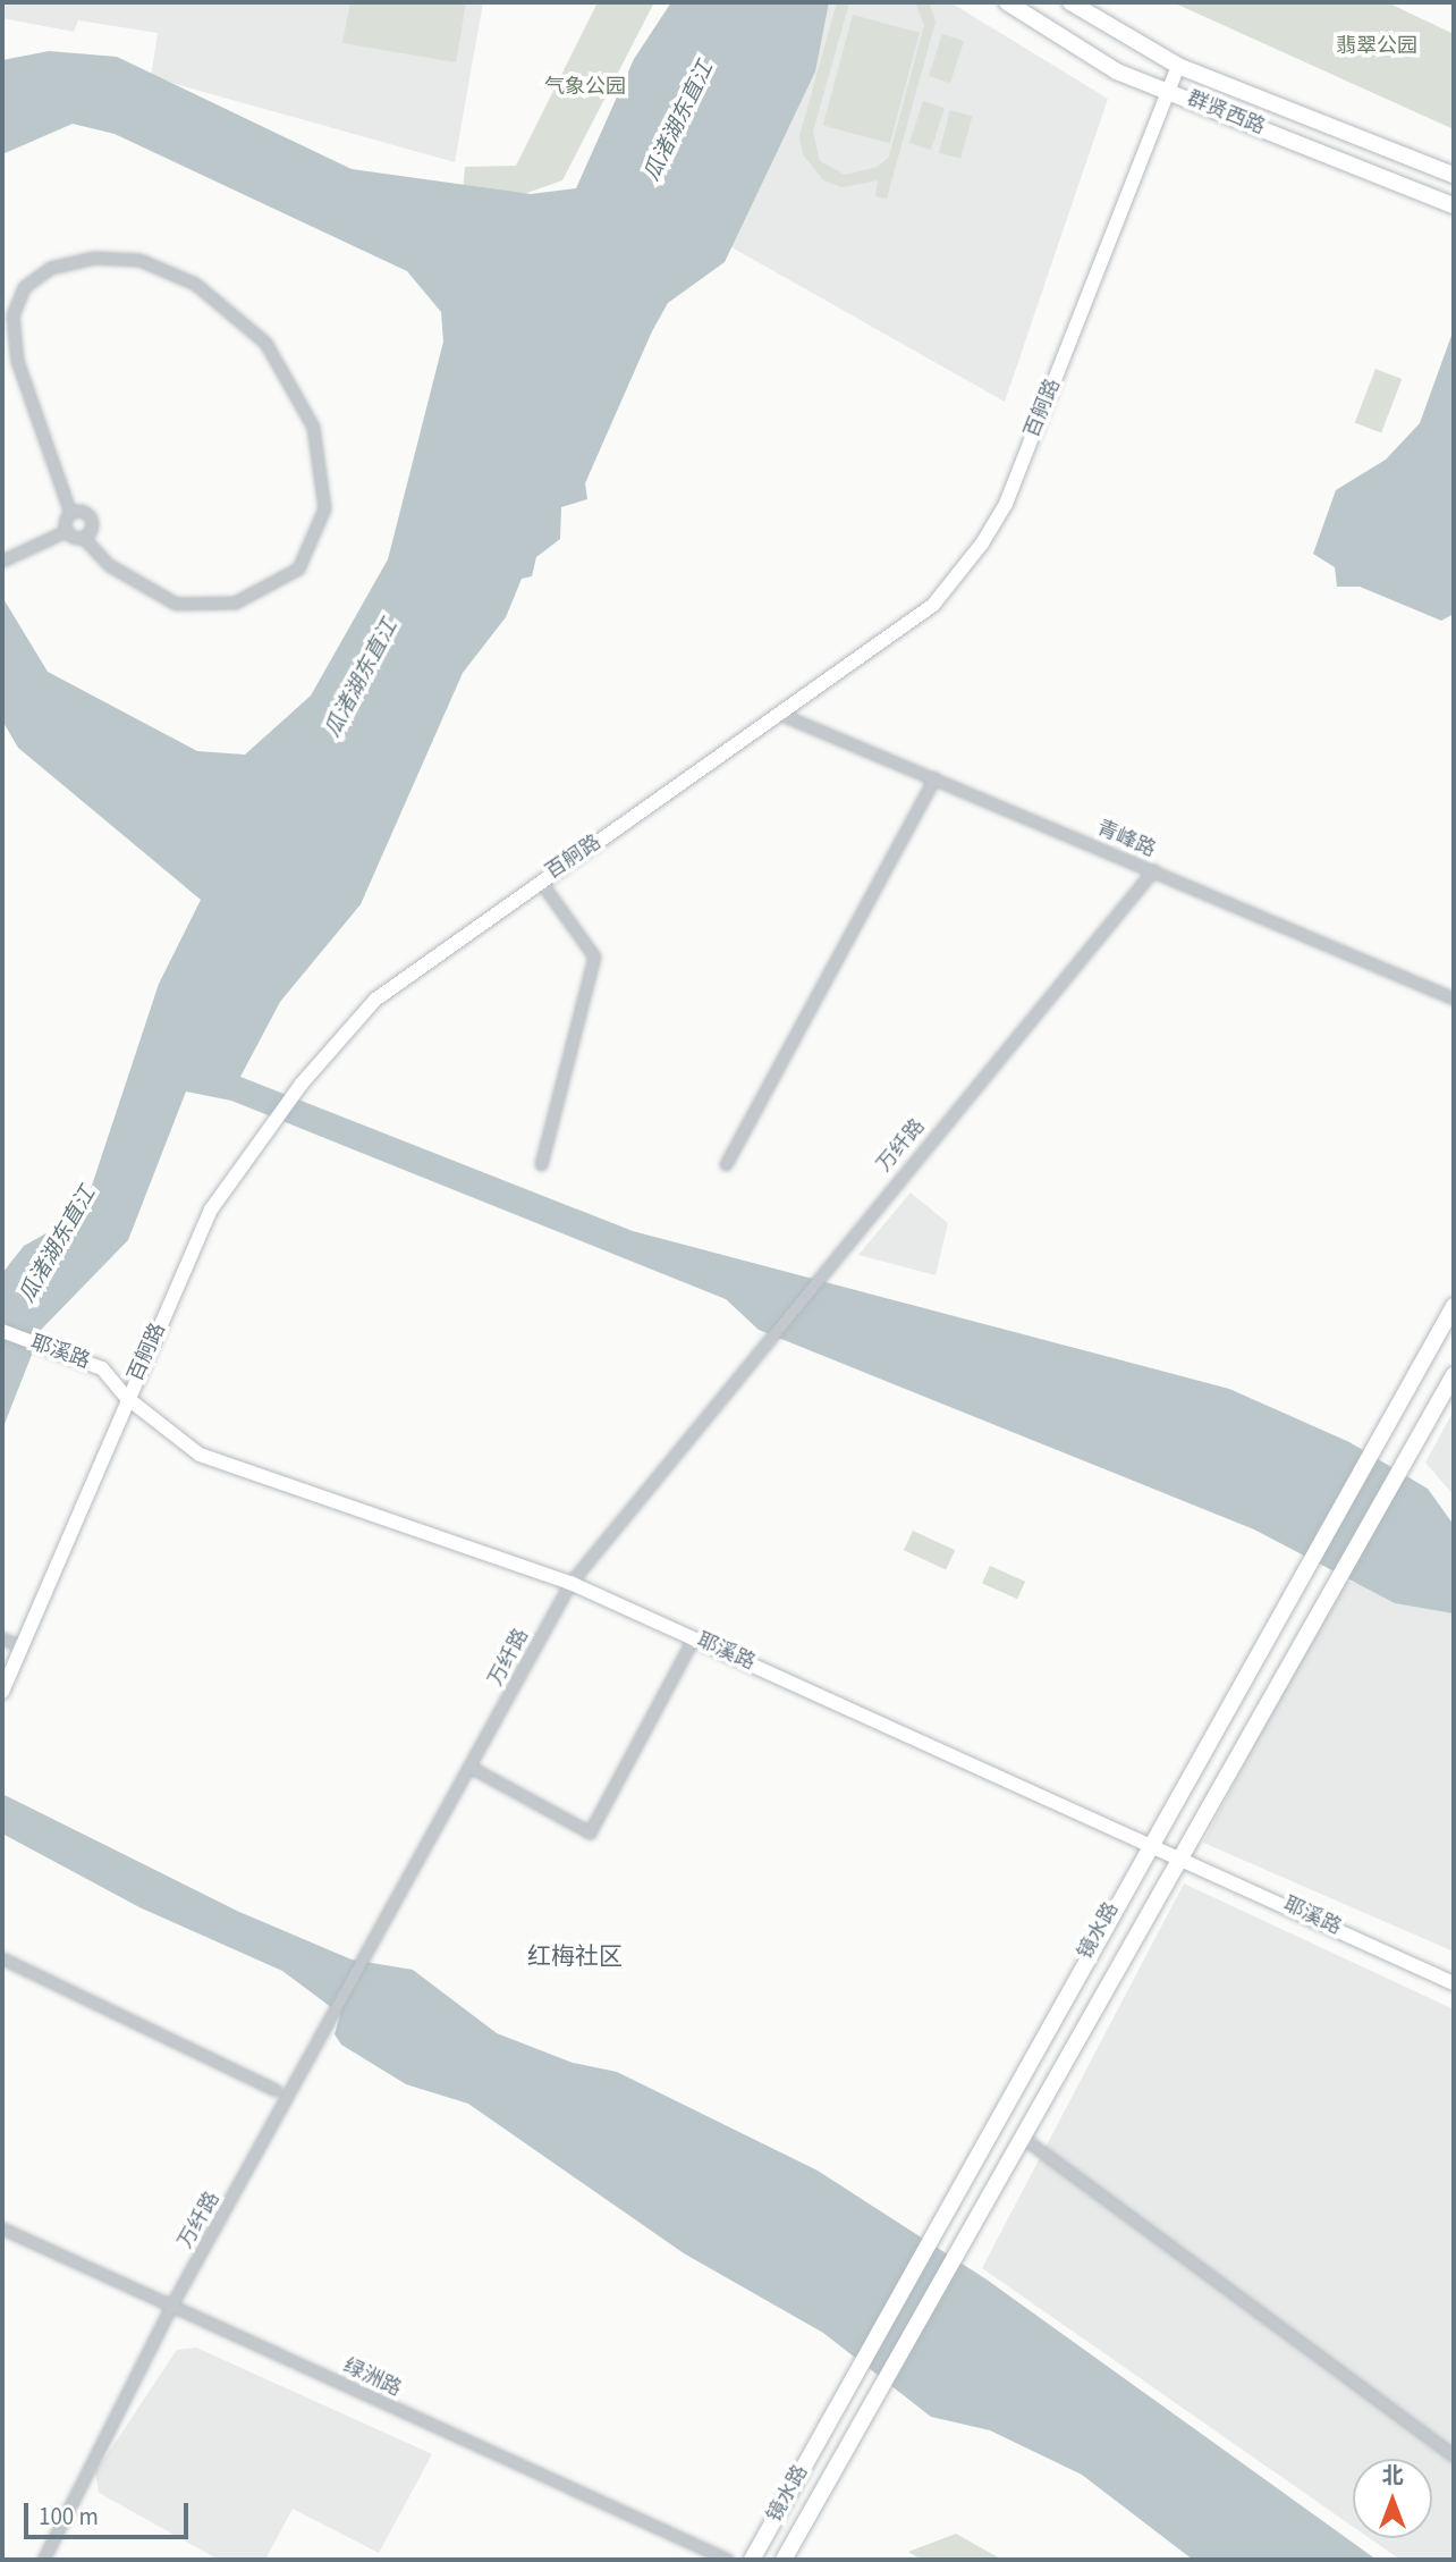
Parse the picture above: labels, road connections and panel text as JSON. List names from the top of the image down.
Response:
{
  "streets": {
    "main road": ["群贤西路", "镜水路"],
    "street": [
      "百舸路",
      "青峰路",
      "万纤路",
      "耶溪路",
      "绿洲路"
    ]
  },
  "crossings": [
    ["群贤西路", "百舸路"],
    ["百舸路", "青峰路"],
    ["百舸路", "耶溪路"],
    ["青峰路", "万纤路"],
    ["万纤路", "耶溪路"],
    ["万纤路", "绿洲路"],
    ["耶溪路", "镜水路"]
  ],
  "districts": ["红梅社区"],
  "water": ["瓜渚湖东直江"],
  "parks": ["翡翠公园", "气象公园"],
  "scale_bar": "100 m",
  "north": "top"
}
